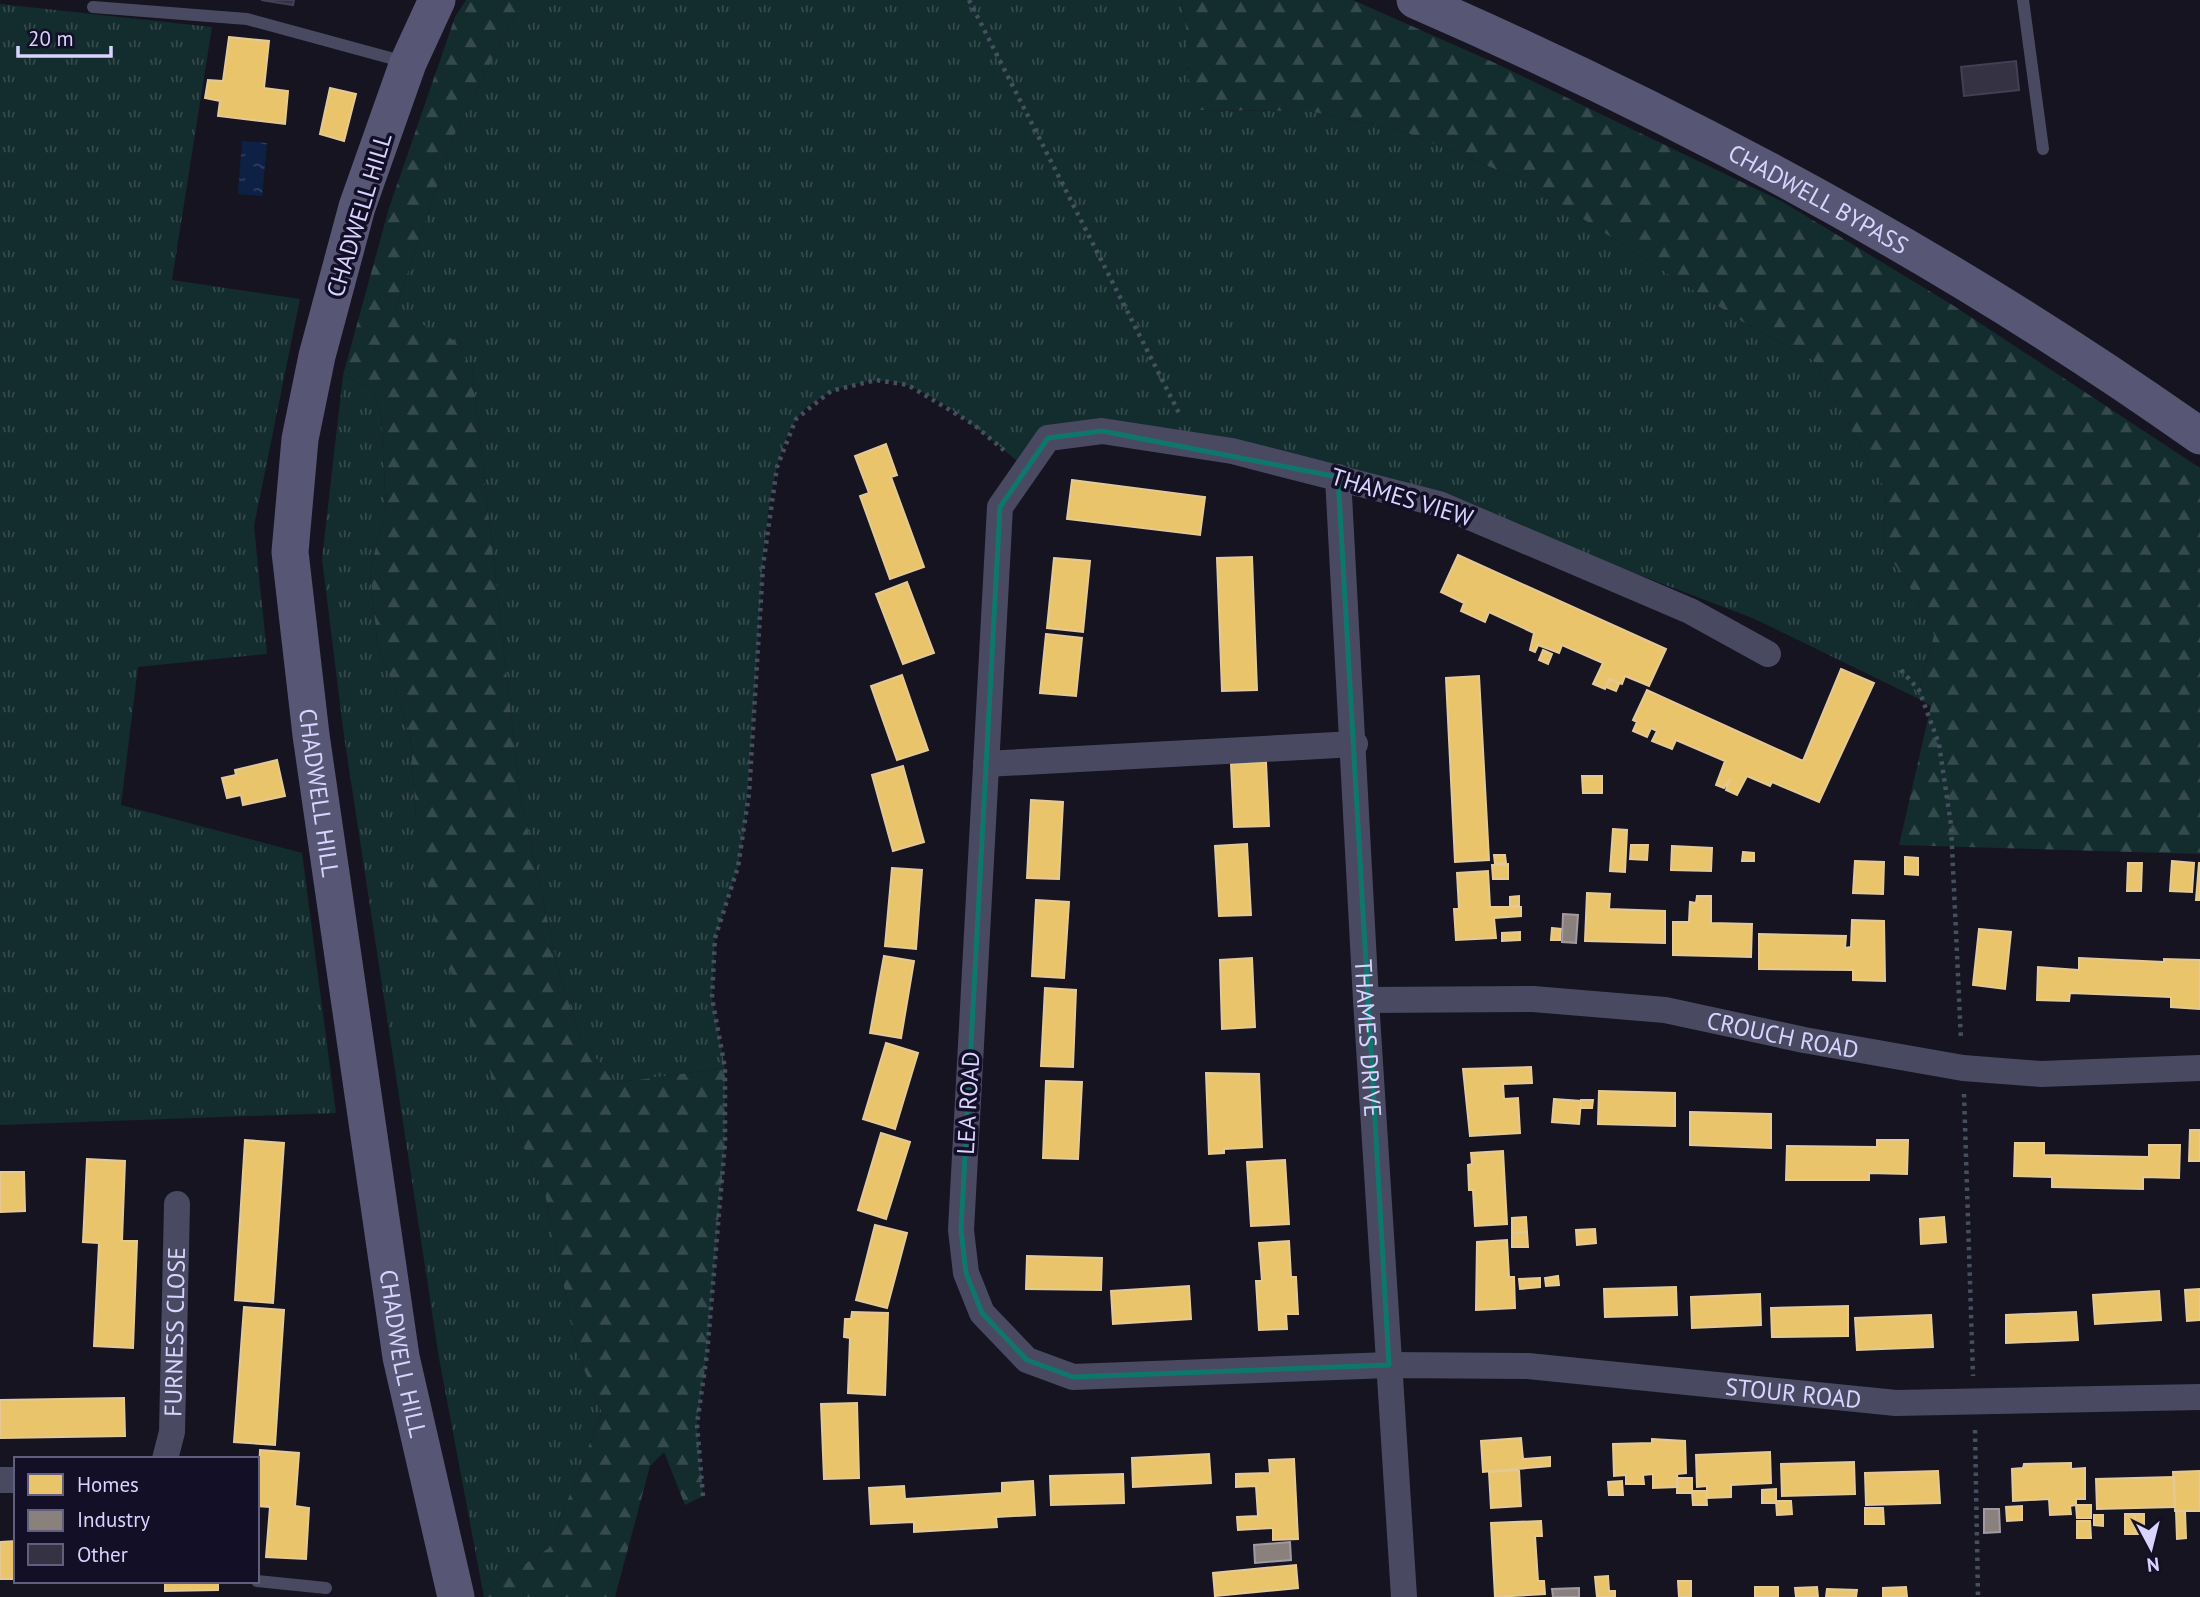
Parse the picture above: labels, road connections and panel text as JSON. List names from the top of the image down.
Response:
{
  "streets": {
    "street": [
      "CHADWELL BYPASS",
      "CHADWELL HILL",
      "THAMES VIEW",
      "CROUCH ROAD",
      "THAMES DRIVE",
      "LEA ROAD",
      "FURNESS CLOSE",
      "STOUR ROAD"
    ]
  },
  "crossings": [
    ["THAMES VIEW", "THAMES DRIVE"],
    ["THAMES VIEW", "LEA ROAD"],
    ["CROUCH ROAD", "THAMES DRIVE"],
    ["THAMES DRIVE", "LEA ROAD"],
    ["THAMES DRIVE", "STOUR ROAD"],
    ["LEA ROAD", "STOUR ROAD"]
  ],
  "legend": ["Homes", "Industry", "Other"],
  "scale_bar": "20 m",
  "north": "bottom"
}
